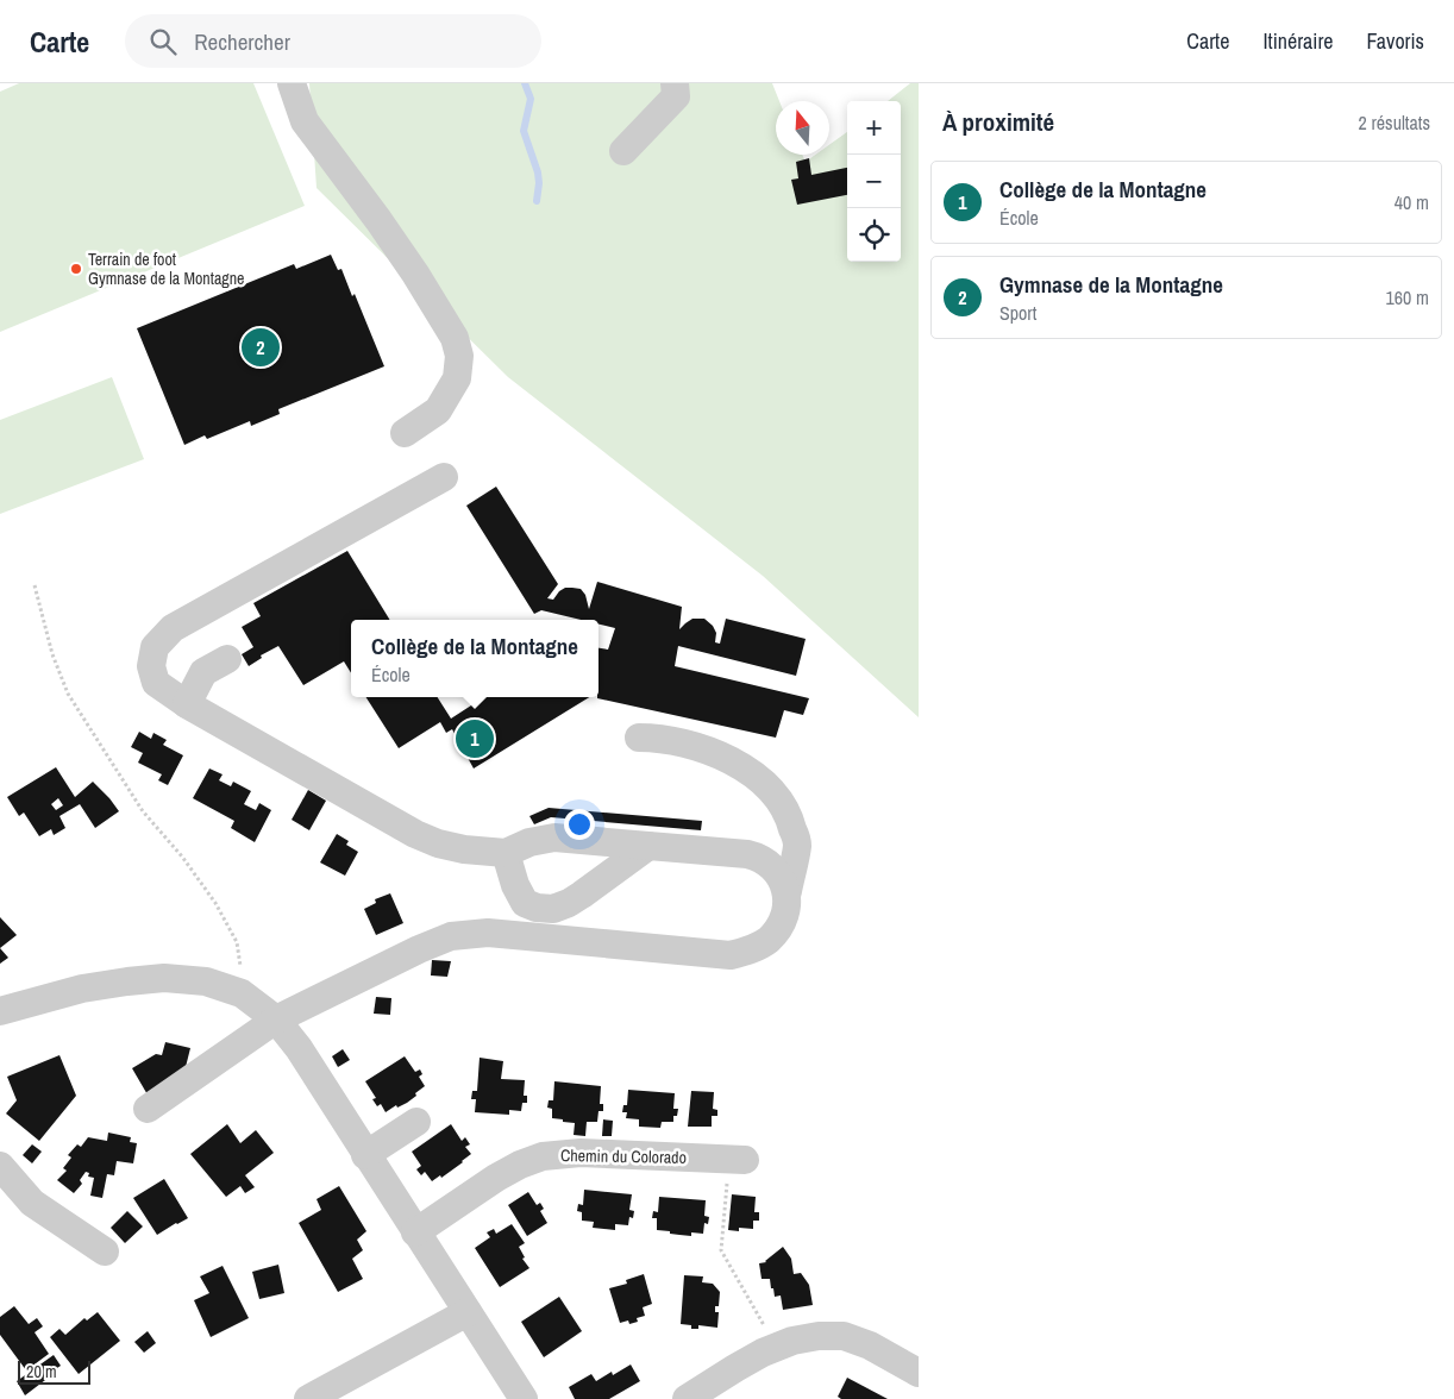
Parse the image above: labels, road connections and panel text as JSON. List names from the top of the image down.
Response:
{
  "streets": {
    "street": ["Chemin du Colorado"]
  },
  "places": ["Terrain de foot Gymnase de la Montagne"],
  "scale_bar": "20 m",
  "north": "top",
  "page": {
    "header": "Carte",
    "search": "Rechercher",
    "nav": ["Carte", "Itinéraire", "Favoris"],
    "heading": ["À proximité", "2 résultats"],
    "map_buttons": ["+", "−"],
    "list": [
      {
        "mark": "1",
        "name": "Collège de la Montagne",
        "note": "École",
        "value": "40 m"
      },
      {
        "mark": "2",
        "name": "Gymnase de la Montagne",
        "note": "Sport",
        "value": "160 m"
      }
    ],
    "pins": ["2", "1"],
    "popup": ["Collège de la Montagne", "École"],
    "scale": "20 m"
  }
}
